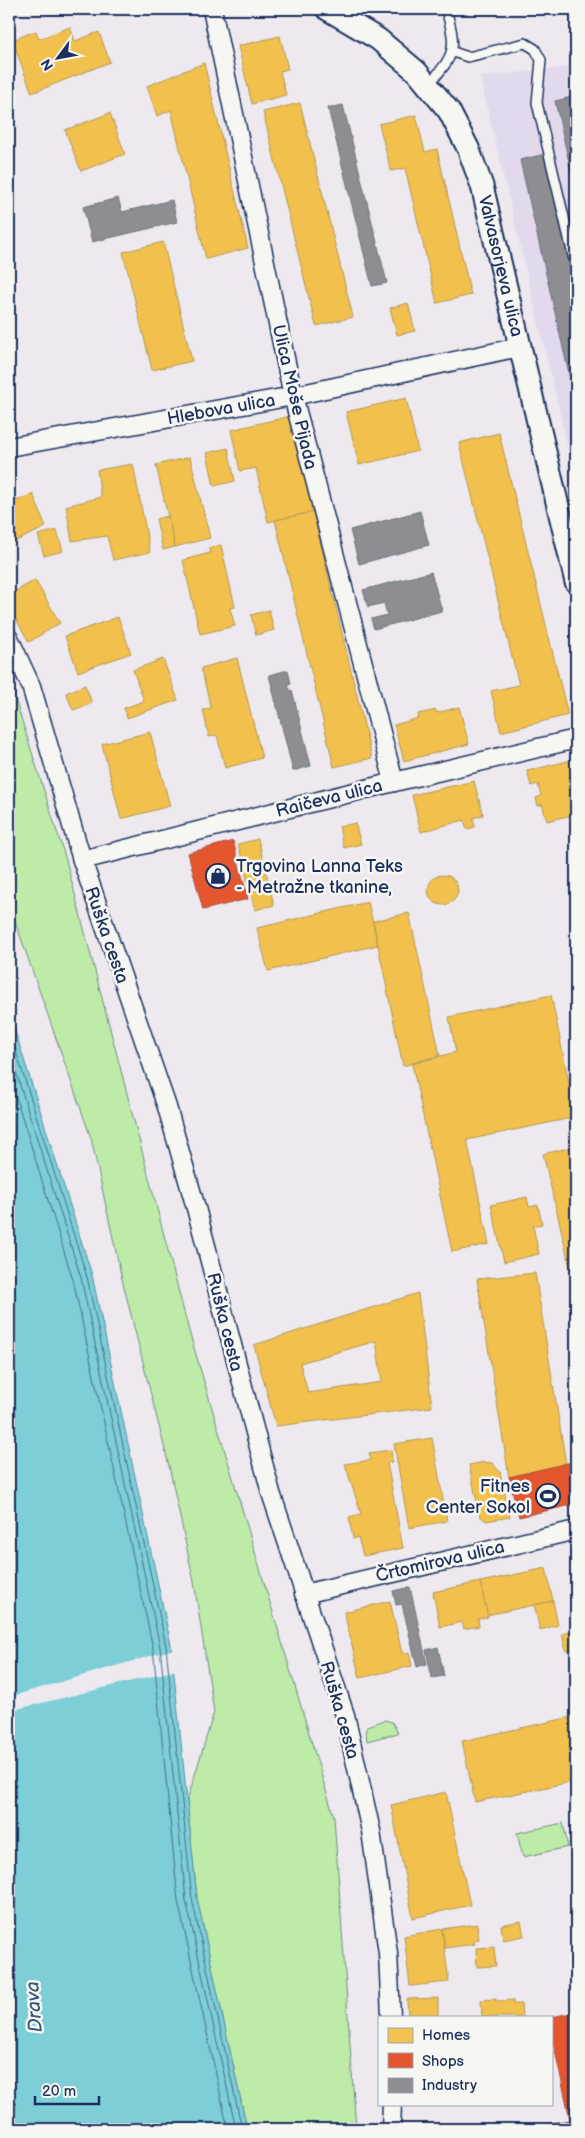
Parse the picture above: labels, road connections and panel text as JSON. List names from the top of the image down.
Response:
{
  "streets": {
    "street": [
      "Valvasorjeva ulica",
      "Ulica Moše Pijada",
      "Hlebova ulica",
      "Raičeva ulica",
      "Ruška cesta",
      "Črtomirova ulica"
    ]
  },
  "crossings": [
    ["Valvasorjeva ulica", "Hlebova ulica"],
    ["Ulica Moše Pijada", "Hlebova ulica"],
    ["Ulica Moše Pijada", "Raičeva ulica"],
    ["Raičeva ulica", "Ruška cesta"],
    ["Ruška cesta", "Črtomirova ulica"]
  ],
  "water": ["Drava"],
  "places": {
    "shop": ["Trgovina Lanna Teks - Metražne tkanine,"],
    "sports": ["Fitnes Center Sokol"]
  },
  "legend": ["Homes", "Shops", "Industry"],
  "scale_bar": "20 m",
  "north": "bottom left"
}
